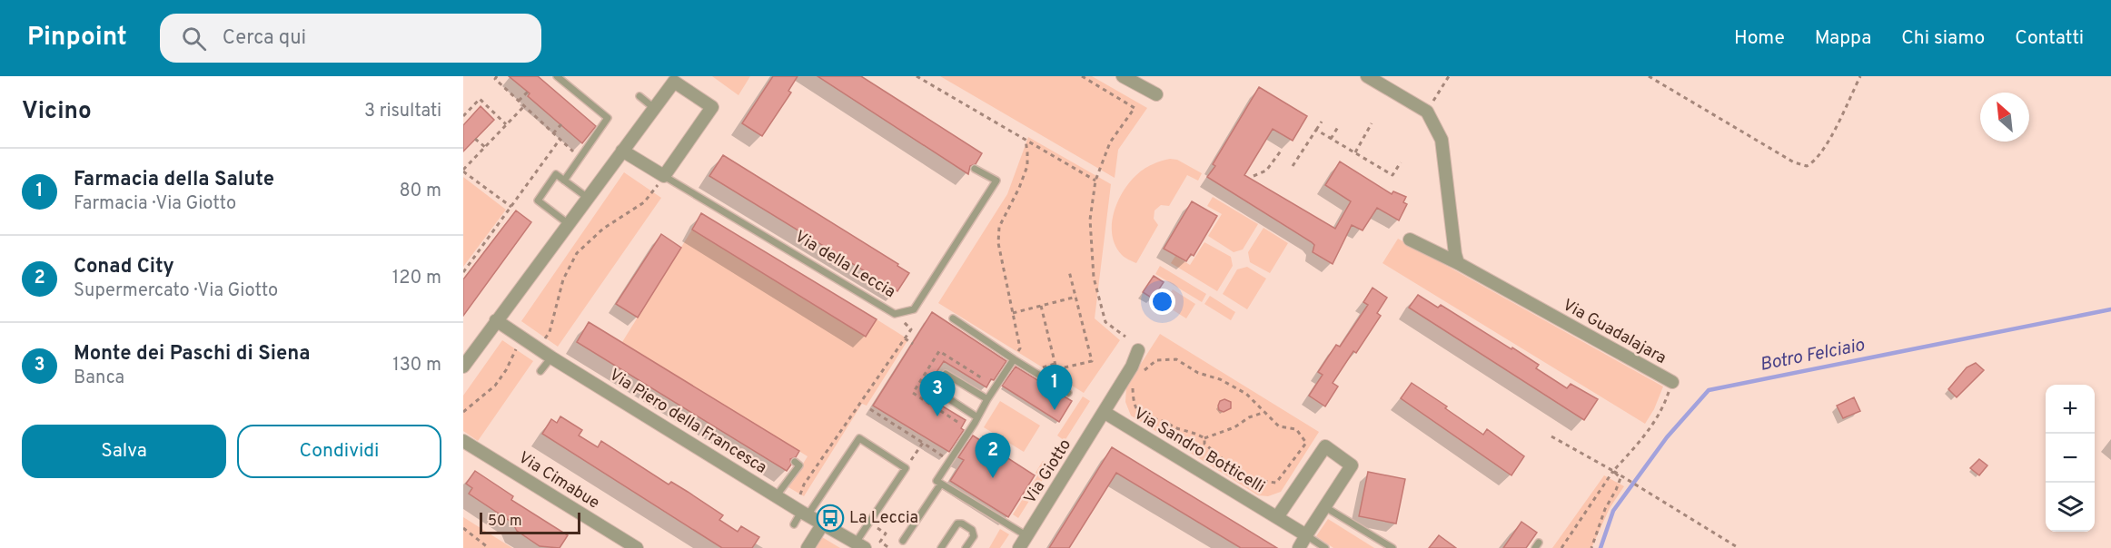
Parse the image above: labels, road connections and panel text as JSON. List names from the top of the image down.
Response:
{
  "streets": {
    "street": [
      "Via della Leccia",
      "Via Guadalajara",
      "Via Piero della Francesca",
      "Via Sandro Botticelli",
      "Via Giotto",
      "Via Cimabue"
    ]
  },
  "crossings": [
    ["Via Sandro Botticelli", "Via Giotto"]
  ],
  "water": ["Botro Felciaio"],
  "places": {
    "bus stop": ["La Leccia"]
  },
  "scale_bar": "50 m",
  "north": "top left",
  "page": {
    "header": "Pinpoint",
    "search": "Cerca qui",
    "nav": [
      "Home",
      "Mappa",
      "Chi siamo",
      "Contatti"
    ],
    "heading": ["Vicino", "3 risultati"],
    "list": [
      {
        "mark": "1",
        "name": "Farmacia della Salute",
        "note": "Farmacia · Via Giotto",
        "value": "80 m"
      },
      {
        "mark": "2",
        "name": "Conad City",
        "note": "Supermercato · Via Giotto",
        "value": "120 m"
      },
      {
        "mark": "3",
        "name": "Monte dei Paschi di Siena",
        "note": "Banca",
        "value": "130 m"
      }
    ],
    "pins": ["1", "3", "2"],
    "map_buttons": ["+", "−"],
    "buttons": ["Salva", "Condividi"],
    "scale": "50 m"
  }
}
